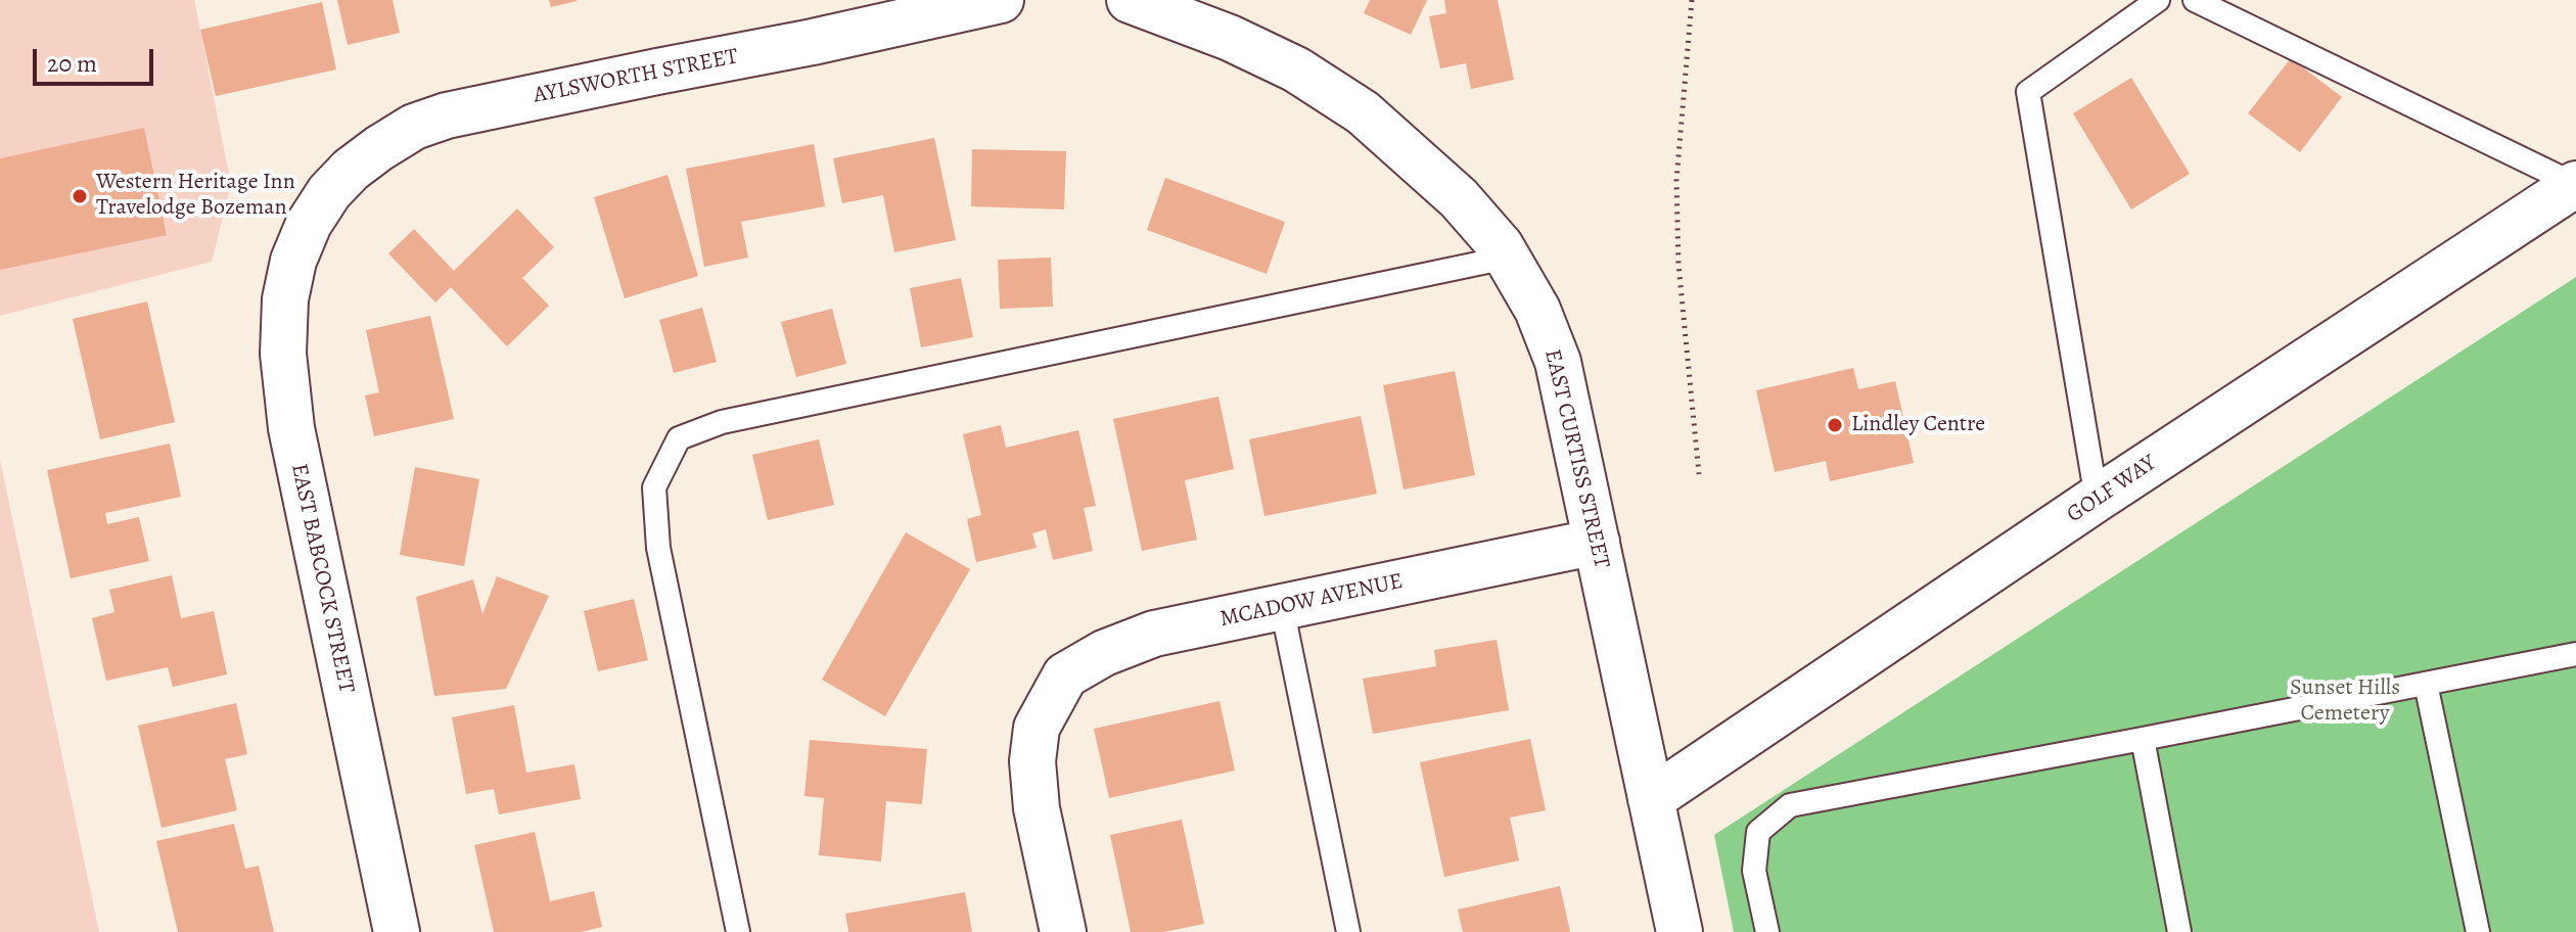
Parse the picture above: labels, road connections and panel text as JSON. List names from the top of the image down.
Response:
{
  "streets": {
    "street": [
      "AYLSWORTH STREET",
      "EAST CURTISS STREET",
      "GOLF WAY",
      "EAST BABCOCK STREET",
      "MCADOW AVENUE"
    ]
  },
  "crossings": [
    ["AYLSWORTH STREET", "EAST BABCOCK STREET"],
    ["EAST CURTISS STREET", "GOLF WAY"],
    ["EAST CURTISS STREET", "MCADOW AVENUE"]
  ],
  "parks": ["Sunset Hills Cemetery"],
  "places": ["Western Heritage Inn Travelodge Bozeman", "Lindley Centre"],
  "scale_bar": "20 m"
}
